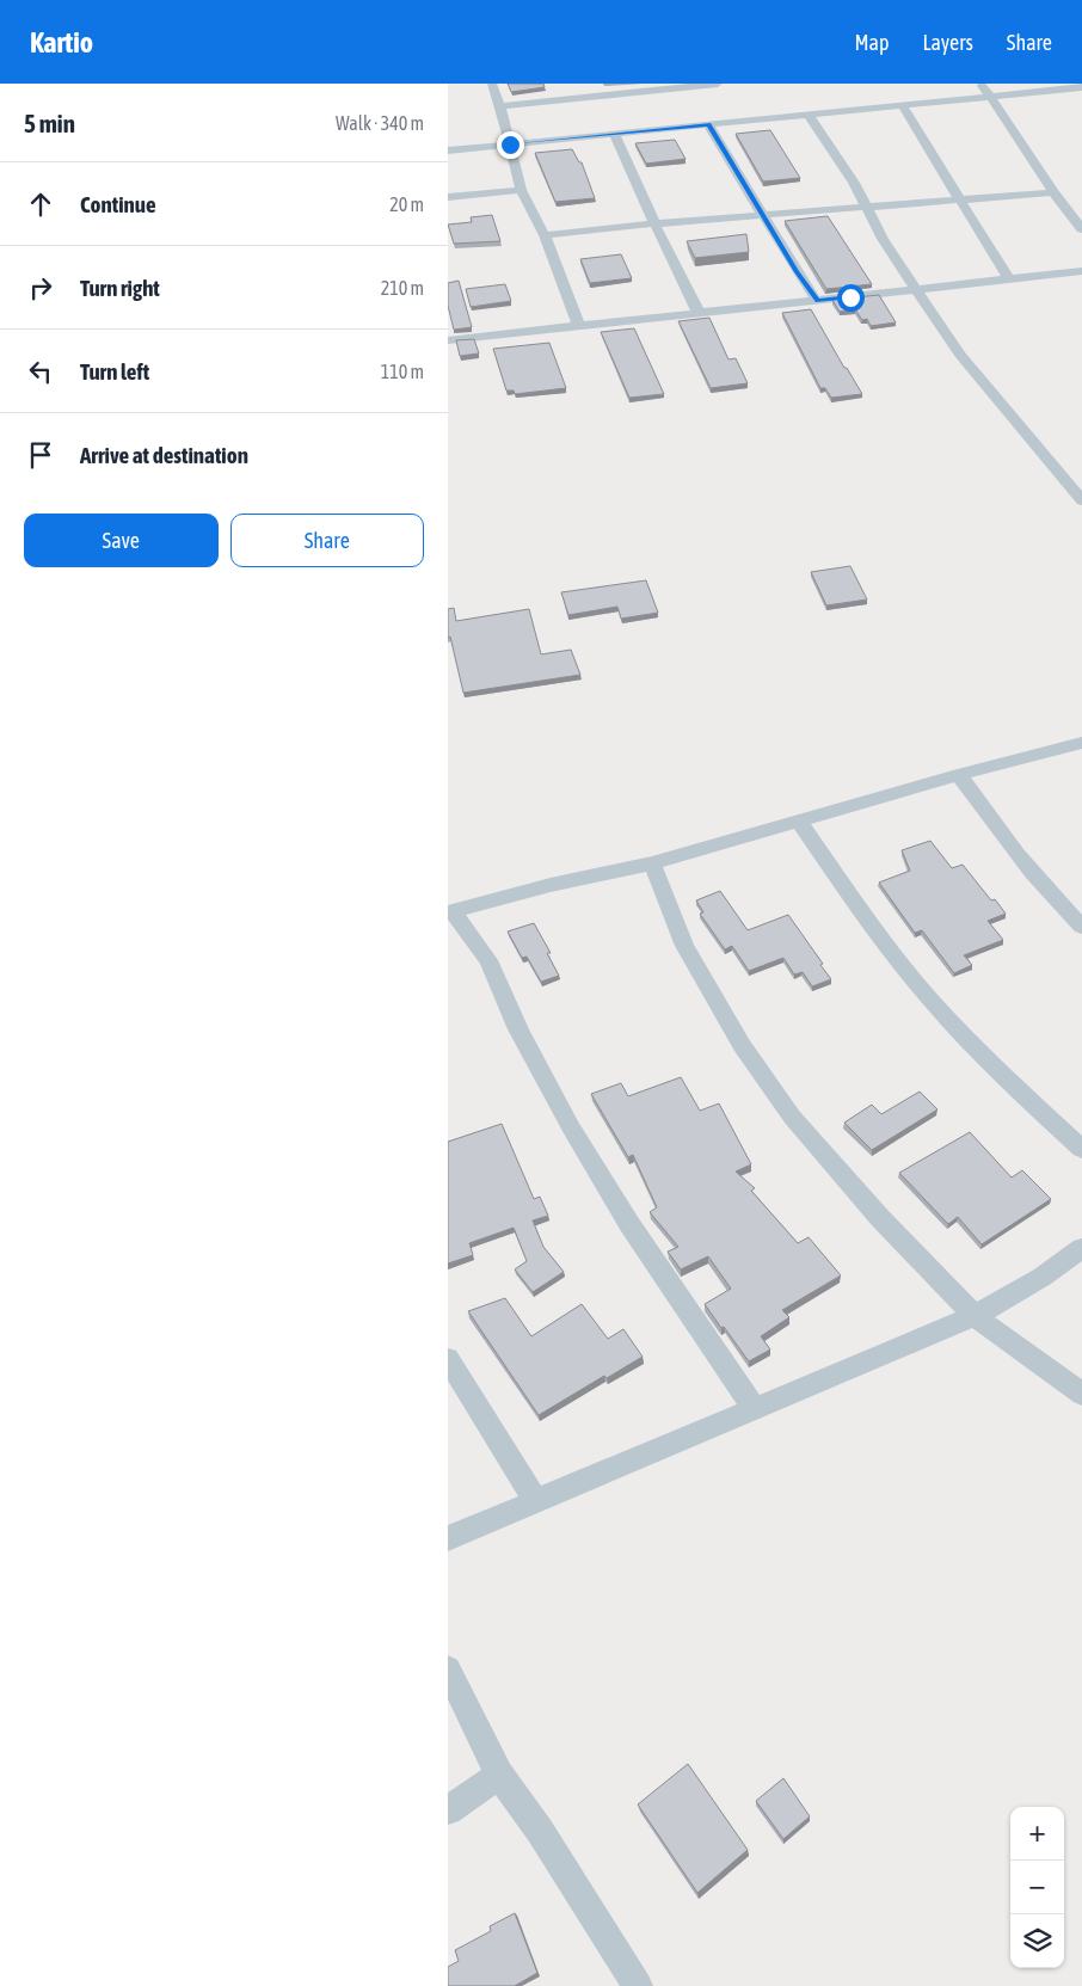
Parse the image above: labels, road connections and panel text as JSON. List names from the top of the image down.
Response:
{
  "page": {
    "header": "Kartio",
    "nav": ["Map", "Layers", "Share"],
    "heading": ["5 min", "Walk · 340 m"],
    "list": [
      ["Continue", "20 m"],
      ["Turn right", "210 m"],
      ["Turn left", "110 m"],
      "Arrive at destination"
    ],
    "buttons": ["Save", "Share"],
    "map_buttons": ["+", "−"]
  }
}
